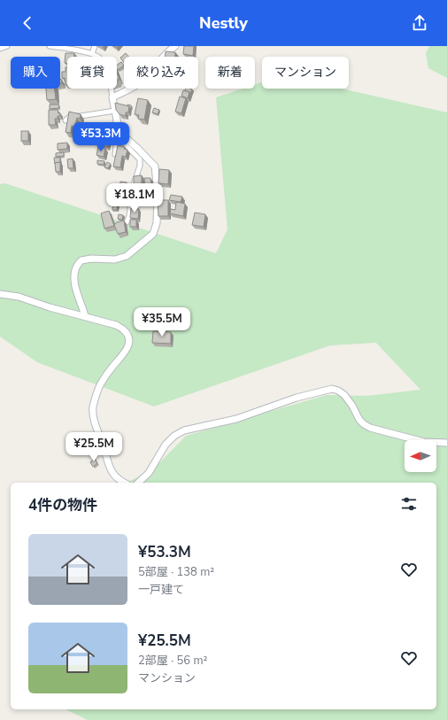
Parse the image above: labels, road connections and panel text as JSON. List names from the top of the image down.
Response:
{
  "north": "left",
  "page": {
    "header": "Nestly",
    "chip": [
      "購入",
      "賃貸",
      "絞り込み",
      "新着",
      "マンション"
    ],
    "price": [
      "¥53.3M",
      "¥18.1M",
      "¥35.5M",
      "¥25.5M"
    ],
    "heading": "4件の物件",
    "list": [
      {
        "name": "¥53.3M",
        "note": "5部屋 · 138 m² · 一戸建て"
      },
      {
        "name": "¥25.5M",
        "note": "2部屋 · 56 m² · マンション"
      }
    ]
  }
}
